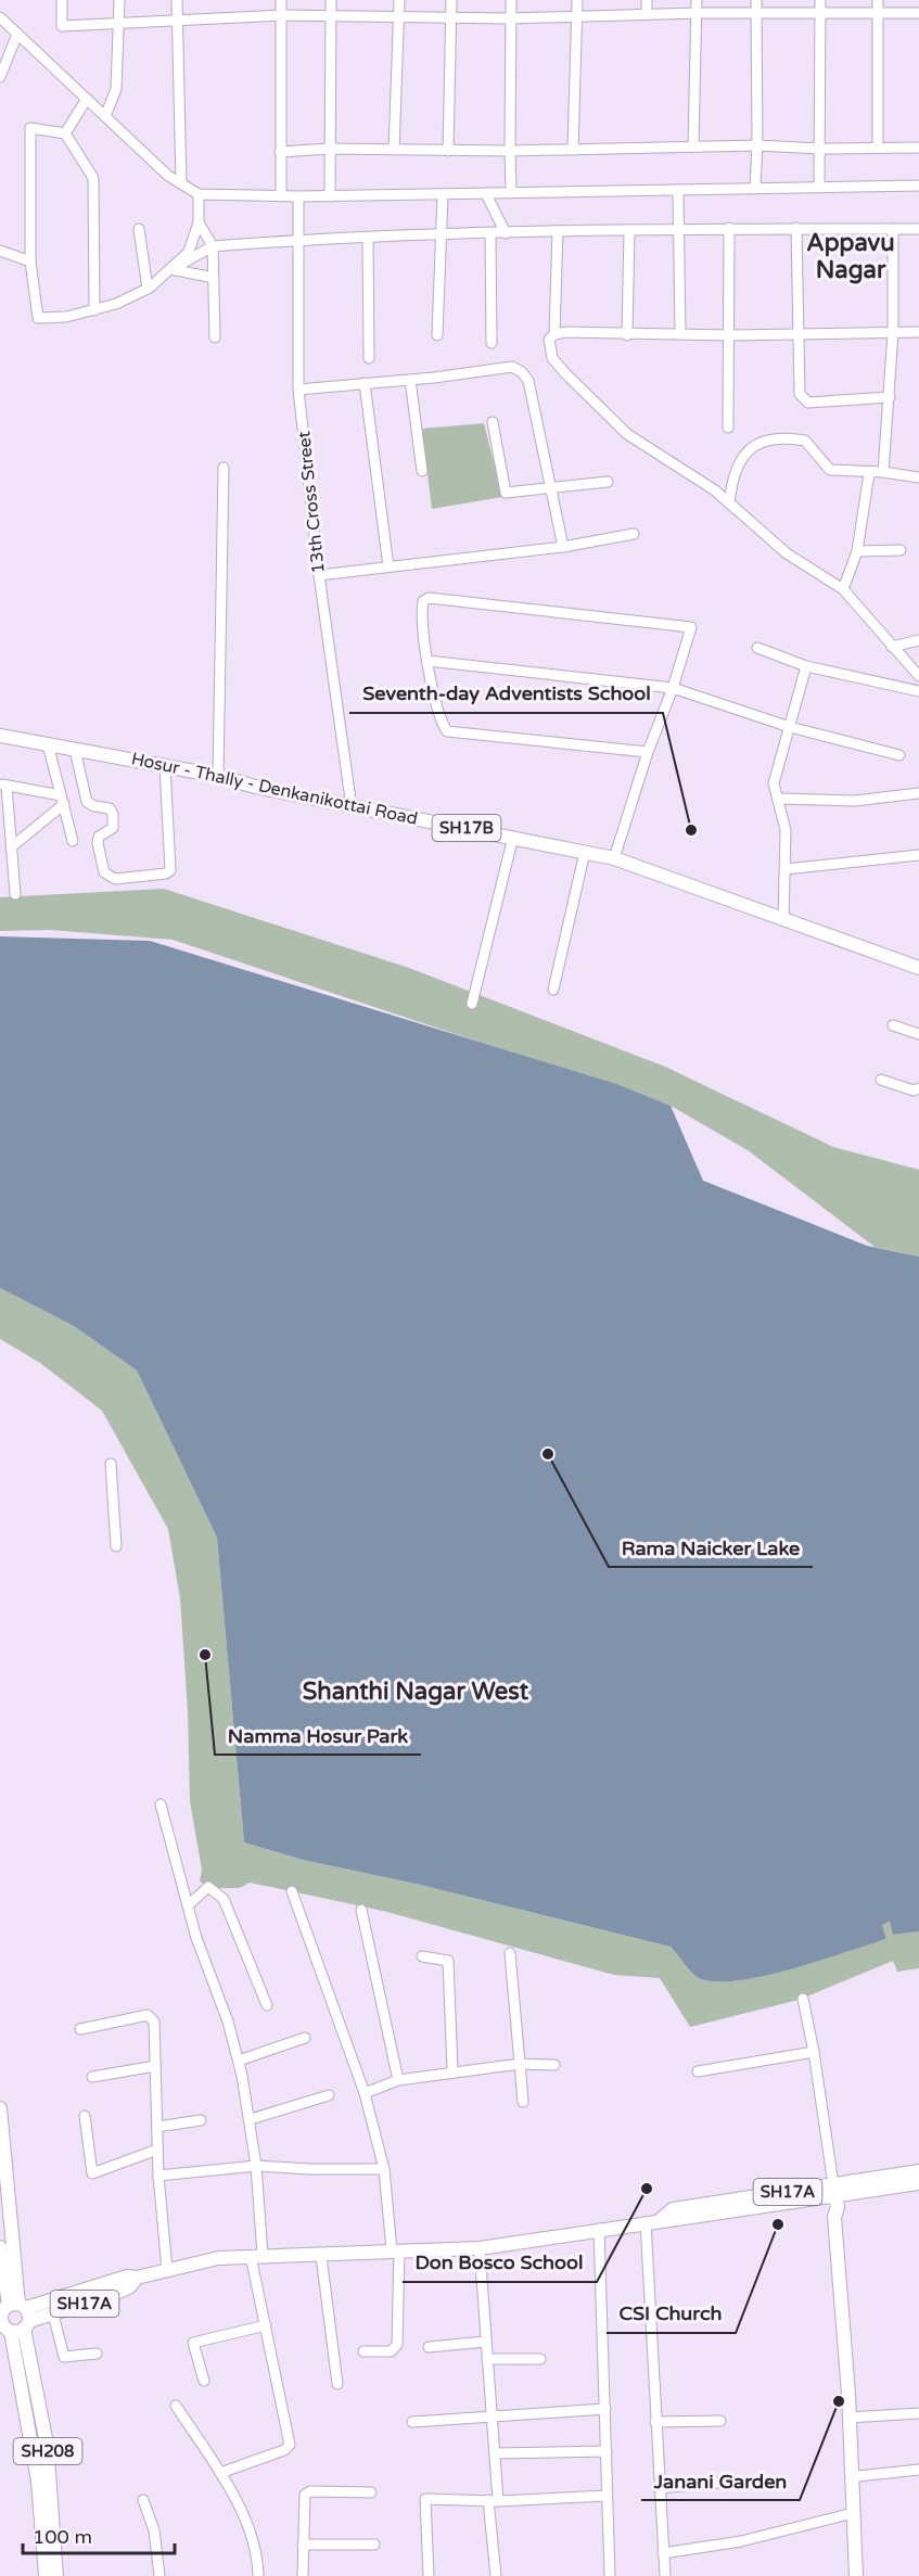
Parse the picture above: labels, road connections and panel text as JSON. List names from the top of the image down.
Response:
{
  "streets": {
    "main road": [
      "Hosur - Thally - Denkanikottai Road",
      "SH17B",
      "SH17A",
      "SH208"
    ],
    "street": ["13th Cross Street"]
  },
  "crossings": [
    ["13th Cross Street", "Hosur - Thally - Denkanikottai Road"],
    ["SH17A", "SH208"]
  ],
  "districts": ["Appavu Nagar", "Shanthi Nagar West"],
  "places": [
    "Seventh-day Adventists School",
    "Rama Naicker Lake",
    "Namma Hosur Park",
    "Don Bosco School",
    "CSI Church",
    "Janani Garden"
  ],
  "scale_bar": "100 m"
}
